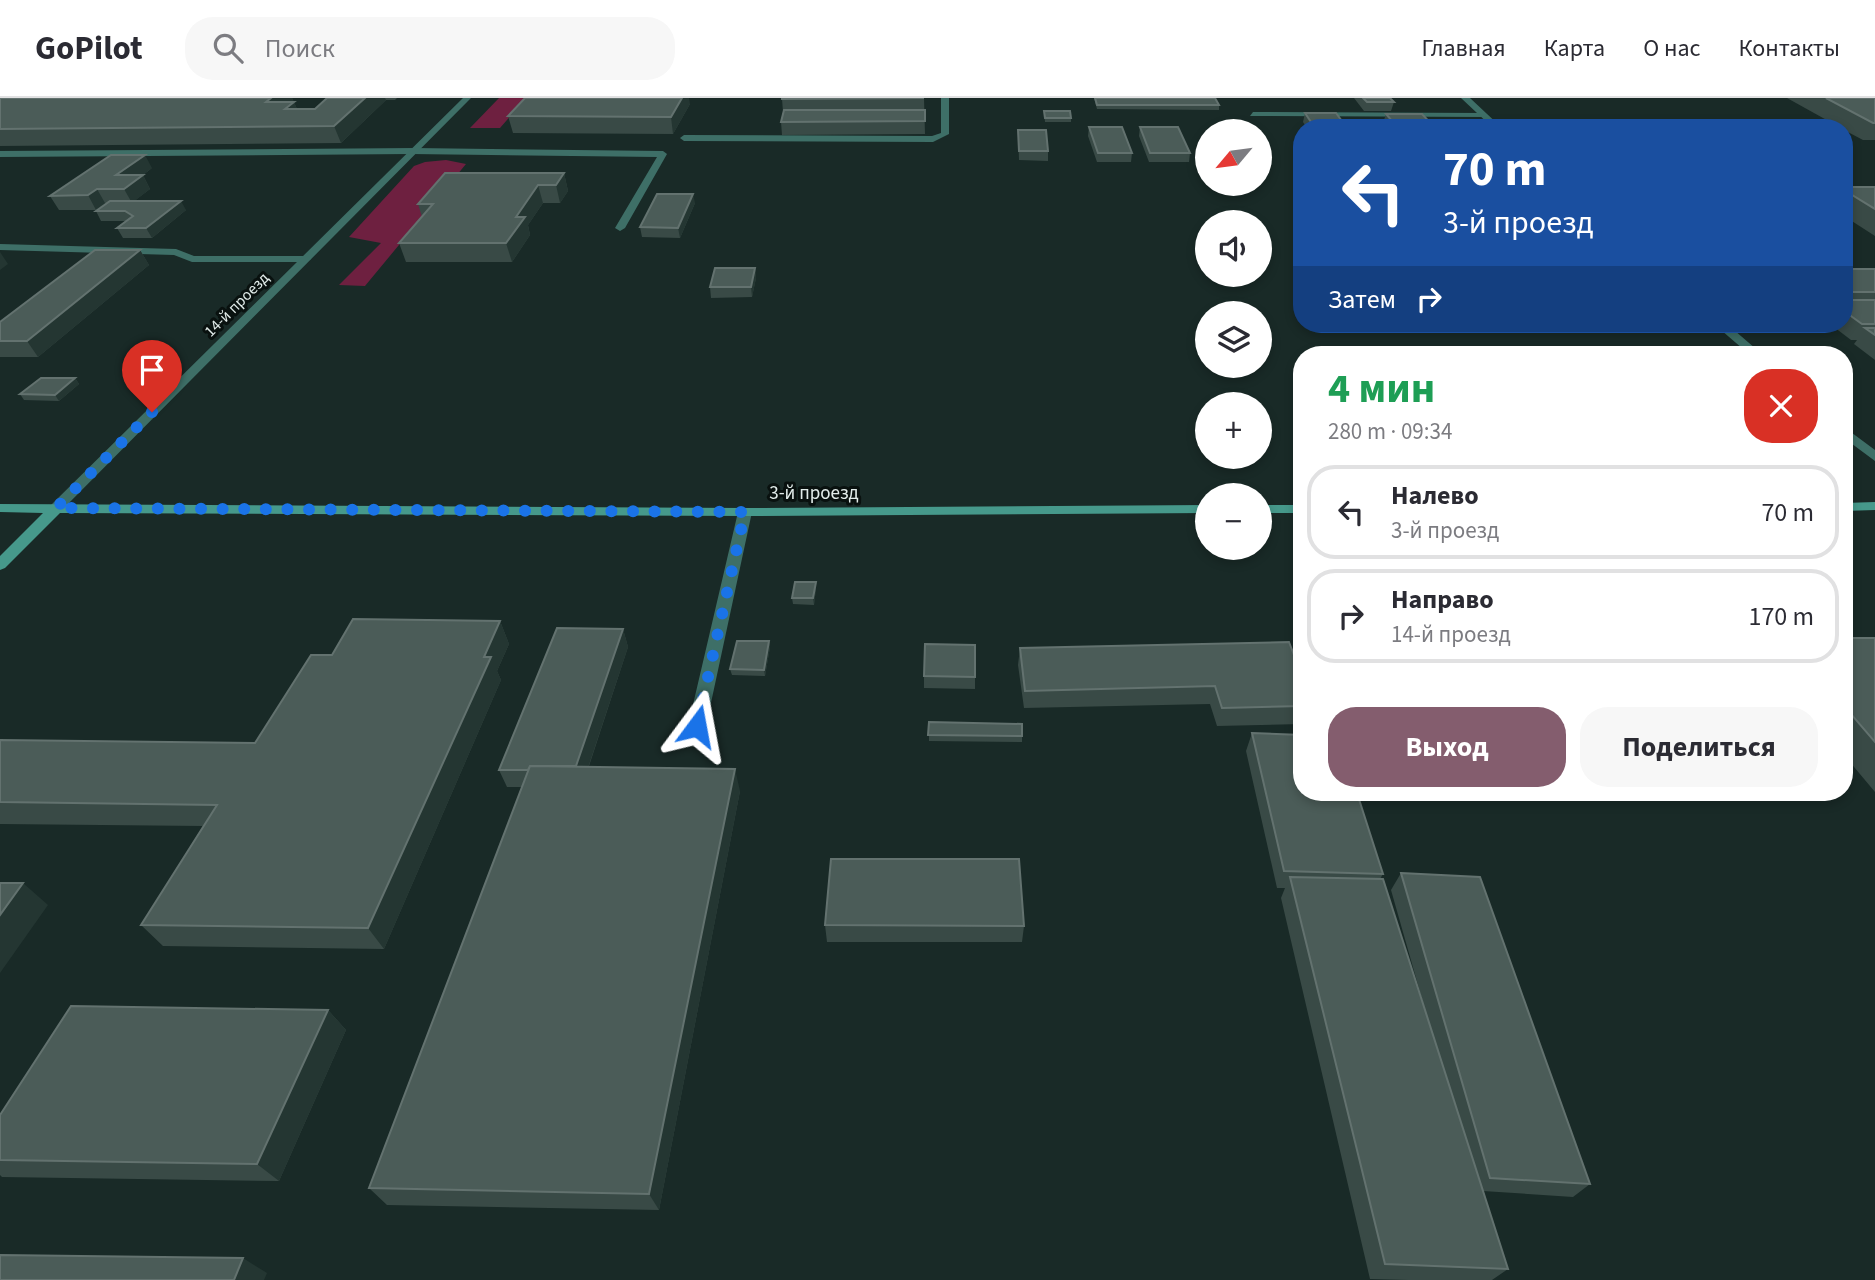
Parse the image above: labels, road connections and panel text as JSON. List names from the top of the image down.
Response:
{
  "streets": {
    "street": ["14-й проезд", "3-й проезд"]
  },
  "crossings": [
    ["14-й проезд", "3-й проезд"]
  ],
  "north": "bottom left",
  "page": {
    "header": "GoPilot",
    "search": "Поиск",
    "nav": [
      "Главная",
      "Карта",
      "О нас",
      "Контакты"
    ],
    "map_buttons": ["+", "−"],
    "turn": ["70 m", "3-й проезд"],
    "then": "Затем",
    "heading": ["4 мин", "280 m · 09:34"],
    "list": [
      {
        "name": "Налево",
        "note": "3-й проезд",
        "value": "70 m"
      },
      {
        "name": "Направо",
        "note": "14-й проезд",
        "value": "170 m"
      }
    ],
    "buttons": ["Выход", "Поделиться"]
  }
}
